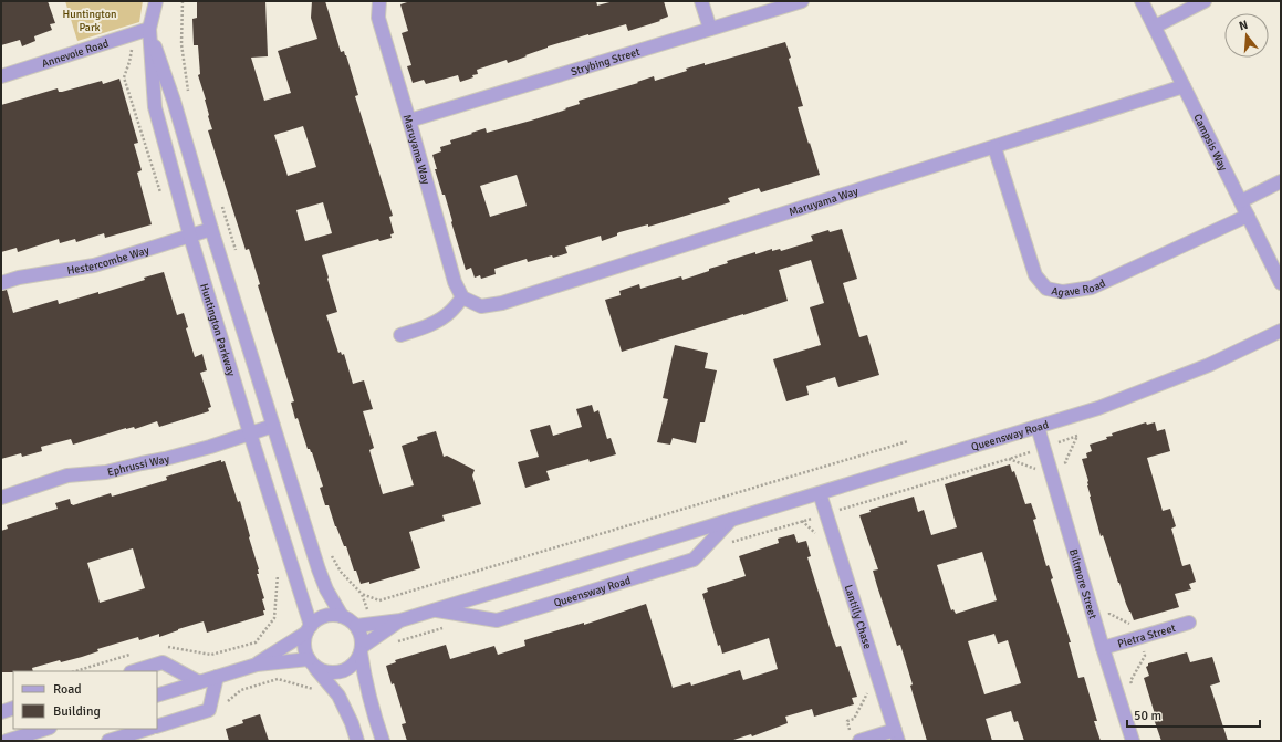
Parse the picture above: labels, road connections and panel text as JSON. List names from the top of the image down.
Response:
{
  "streets": {
    "street": [
      "Annevoie Road",
      "Strybing Street",
      "Campsis Way",
      "Maruyama Way",
      "Hestercombe Way",
      "Agave Road",
      "Huntington Parkway",
      "Queensway Road",
      "Ephrussi Way",
      "Biltmore Street",
      "Lantilly Chase",
      "Pietra Street"
    ]
  },
  "crossings": [
    ["Annevoie Road", "Huntington Parkway"],
    ["Strybing Street", "Maruyama Way"],
    ["Campsis Way", "Maruyama Way"],
    ["Campsis Way", "Agave Road"],
    ["Maruyama Way", "Agave Road"],
    ["Hestercombe Way", "Huntington Parkway"],
    ["Huntington Parkway", "Queensway Road"],
    ["Huntington Parkway", "Ephrussi Way"],
    ["Queensway Road", "Biltmore Street"],
    ["Queensway Road", "Lantilly Chase"],
    ["Biltmore Street", "Pietra Street"]
  ],
  "parks": ["Huntington Park"],
  "legend": ["Road", "Building"],
  "scale_bar": "50 m",
  "north": "top"
}
